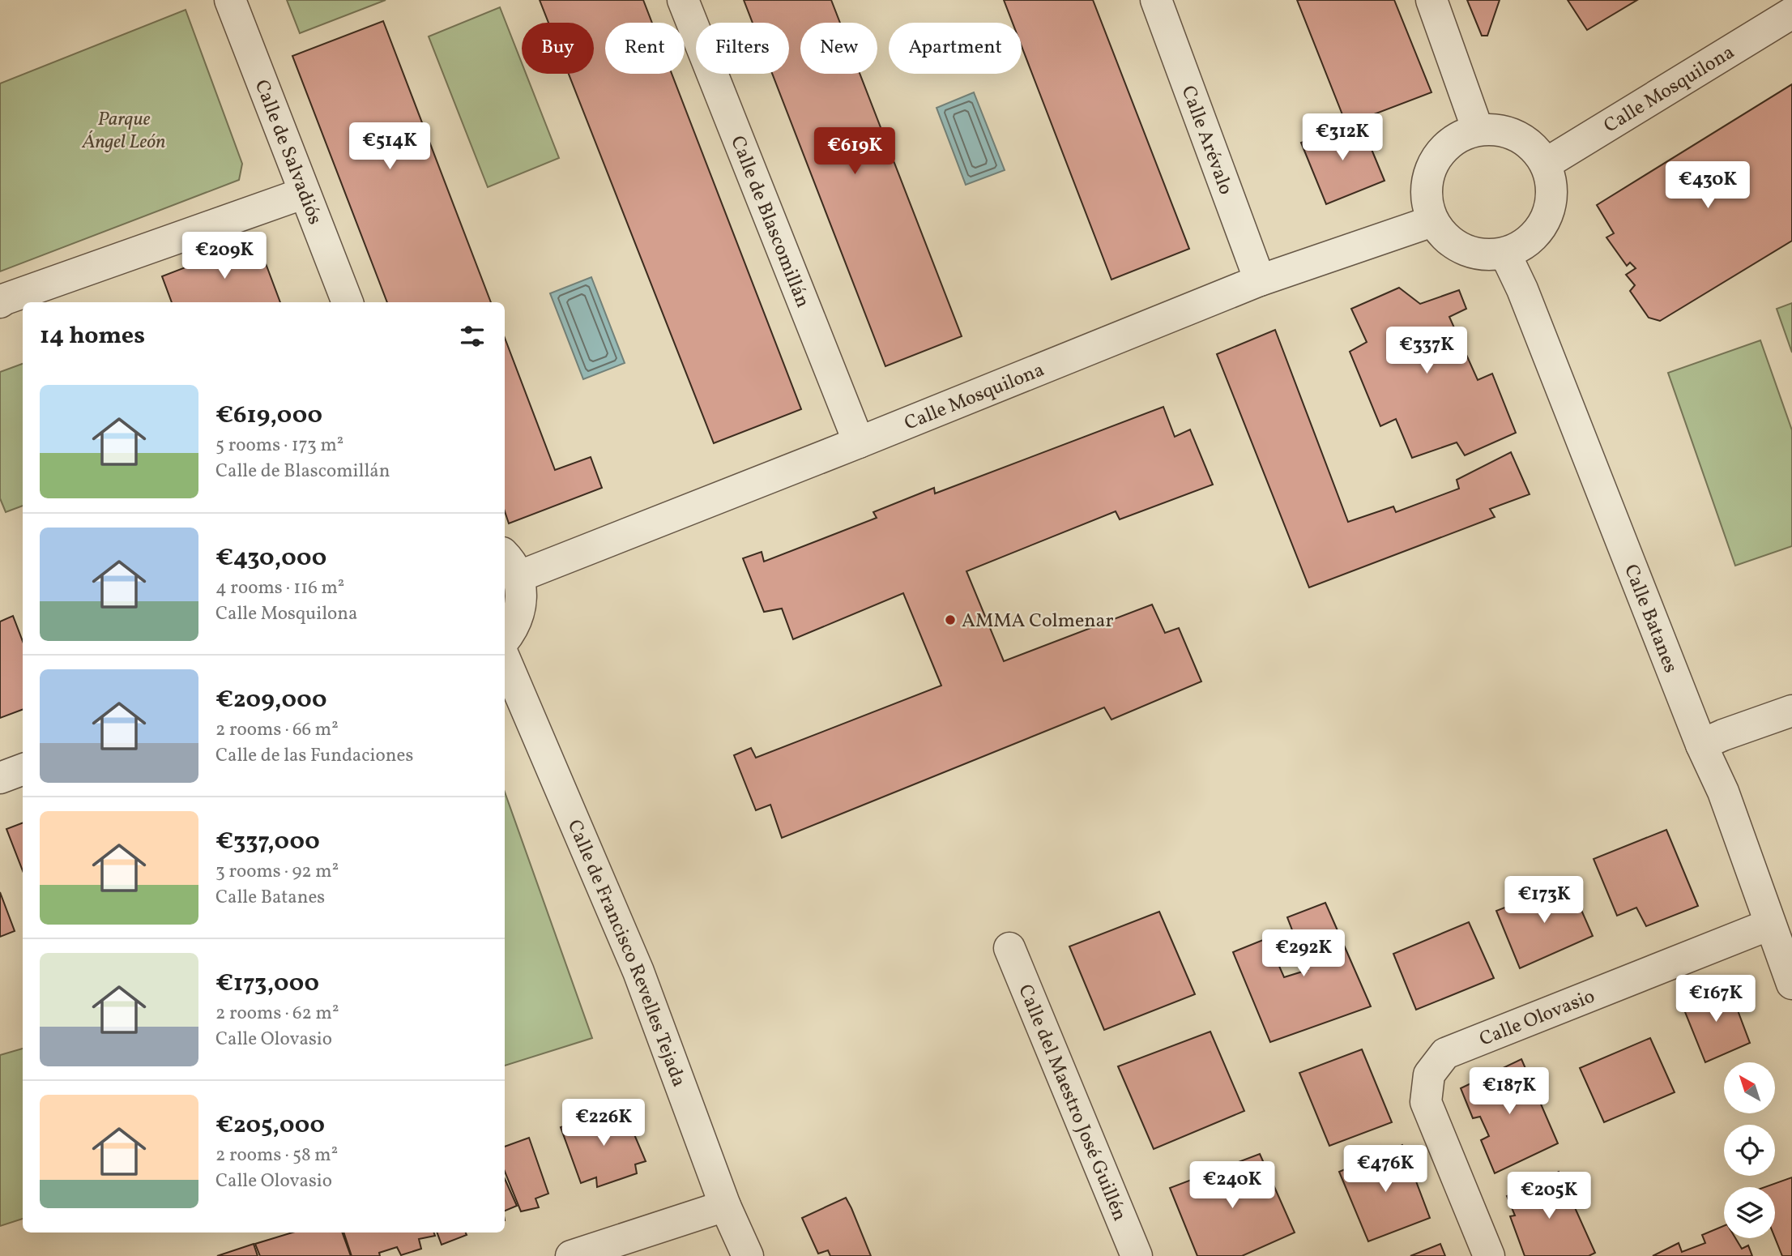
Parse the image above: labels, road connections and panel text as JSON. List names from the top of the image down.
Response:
{
  "streets": {
    "street": [
      "Calle Mosquilona",
      "Calle Arévalo",
      "Calle de Salvadiós",
      "Calle de Blascomillán",
      "Calle Batanes",
      "Calle de Francisco Revelles Tejada",
      "Calle Olovasio",
      "Calle del Maestro José Guillén"
    ]
  },
  "crossings": [
    ["Calle Mosquilona", "Calle Arévalo"],
    ["Calle Mosquilona", "Calle de Blascomillán"],
    ["Calle Mosquilona", "Calle Batanes"],
    ["Calle Batanes", "Calle Olovasio"]
  ],
  "parks": ["Parque Ángel León"],
  "places": ["AMMA Colmenar"],
  "north": "top left",
  "page": {
    "chip": [
      "Buy",
      "Rent",
      "Filters",
      "New",
      "Apartment"
    ],
    "price": [
      "€312K",
      "€514K",
      "€619K",
      "€430K",
      "€209K",
      "€337K",
      "€173K",
      "€292K",
      "€167K",
      "€187K",
      "€226K",
      "€476K",
      "€240K",
      "€205K"
    ],
    "heading": "14 homes",
    "list": [
      {
        "name": "€619,000",
        "note": "5 rooms · 173 m² · Calle de Blascomillán"
      },
      {
        "name": "€430,000",
        "note": "4 rooms · 116 m² · Calle Mosquilona"
      },
      {
        "name": "€209,000",
        "note": "2 rooms · 66 m² · Calle de las Fundaciones"
      },
      {
        "name": "€337,000",
        "note": "3 rooms · 92 m² · Calle Batanes"
      },
      {
        "name": "€173,000",
        "note": "2 rooms · 62 m² · Calle Olovasio"
      },
      {
        "name": "€205,000",
        "note": "2 rooms · 58 m² · Calle Olovasio"
      }
    ]
  }
}
